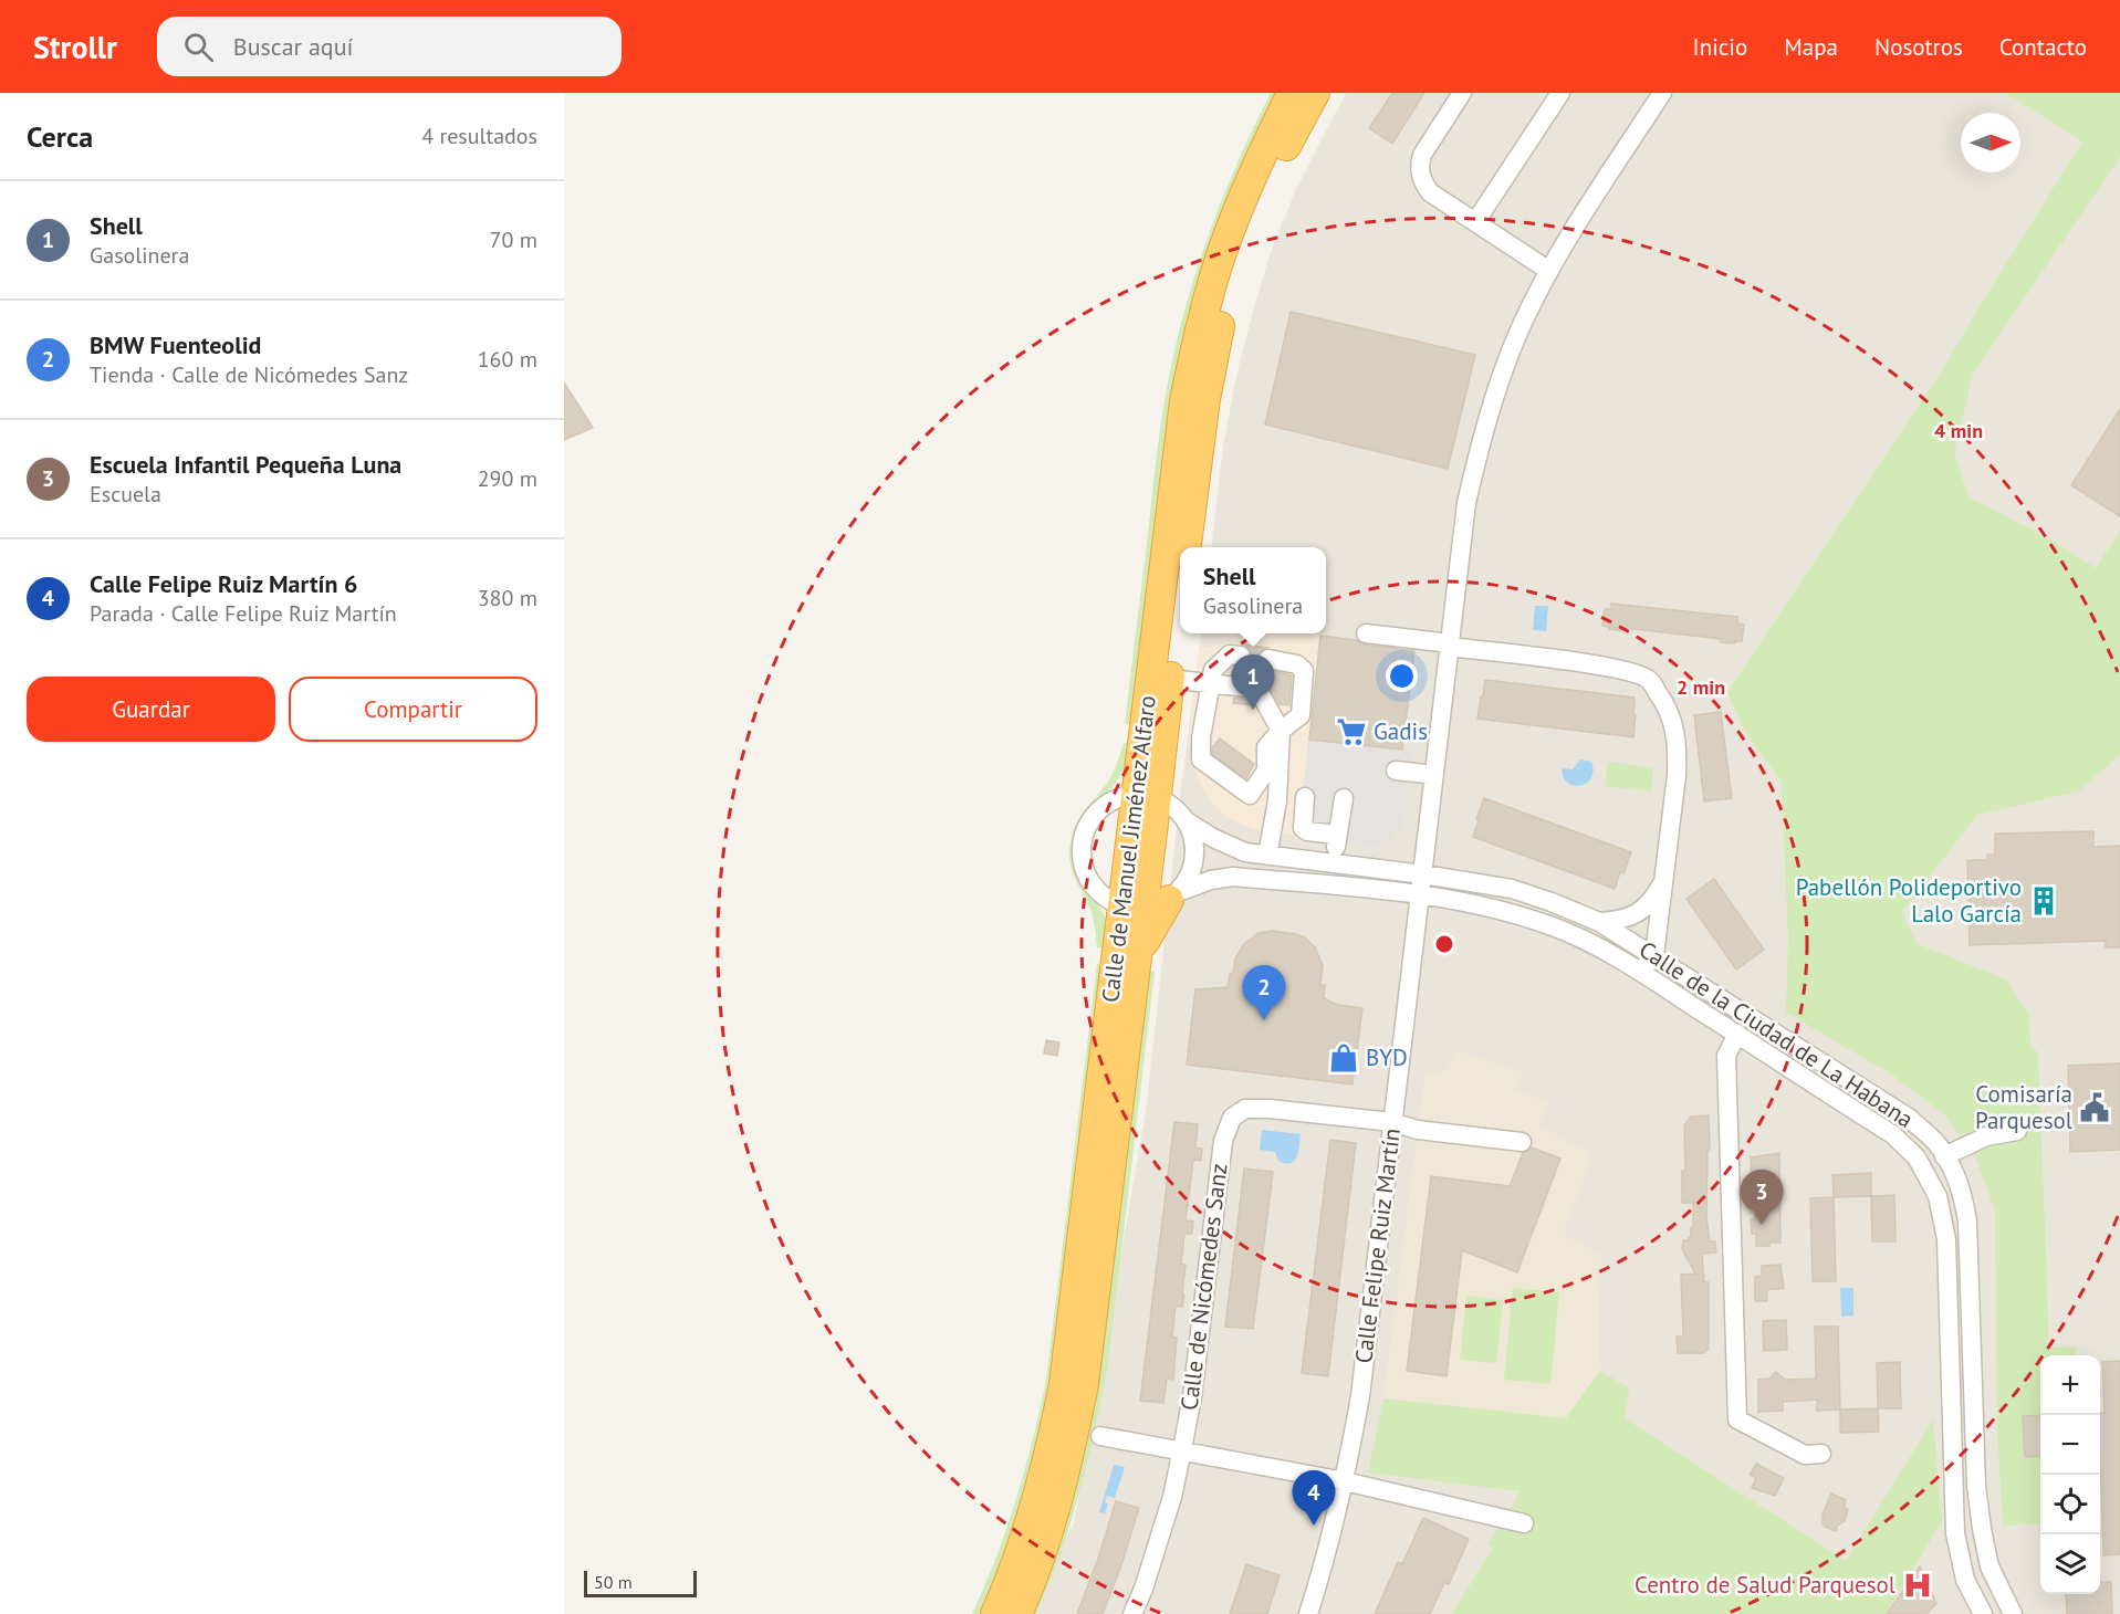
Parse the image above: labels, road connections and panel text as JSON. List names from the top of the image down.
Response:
{
  "streets": {
    "highway": ["Calle de Manuel Jiménez Alfaro"],
    "street": ["Calle de la Ciudad de La Habana", "Calle Felipe Ruiz Martín", "Calle de Nicómedes Sanz"]
  },
  "crossings": [
    ["Calle de Manuel Jiménez Alfaro", "Calle de la Ciudad de La Habana"],
    ["Calle de la Ciudad de La Habana", "Calle Felipe Ruiz Martín"],
    ["Calle Felipe Ruiz Martín", "Calle de Nicómedes Sanz"]
  ],
  "places": {
    "supermarket": ["Gadis"],
    "building": ["Pabellón Polideportivo Lalo García"],
    "shop": ["BYD"],
    "public building": ["Comisaría Parquesol"],
    "hospital": ["Centro de Salud Parquesol"]
  },
  "scale_bar": "50 m",
  "north": "right",
  "page": {
    "header": "Strollr",
    "search": "Buscar aquí",
    "nav": [
      "Inicio",
      "Mapa",
      "Nosotros",
      "Contacto"
    ],
    "heading": ["Cerca", "4 resultados"],
    "list": [
      {
        "mark": "1",
        "name": "Shell",
        "note": "Gasolinera",
        "value": "70 m"
      },
      {
        "mark": "2",
        "name": "BMW Fuenteolid",
        "note": "Tienda · Calle de Nicómedes Sanz",
        "value": "160 m"
      },
      {
        "mark": "3",
        "name": "Escuela Infantil Pequeña Luna",
        "note": "Escuela",
        "value": "290 m"
      },
      {
        "mark": "4",
        "name": "Calle Felipe Ruiz Martín 6",
        "note": "Parada · Calle Felipe Ruiz Martín",
        "value": "380 m"
      }
    ],
    "popup": ["Shell", "Gasolinera"],
    "pins": [
      "1",
      "2",
      "3",
      "4"
    ],
    "buttons": ["Guardar", "Compartir"],
    "map_buttons": ["+", "−"],
    "scale": "50 m"
  },
  "rings": ["4 min", "2 min"]
}
